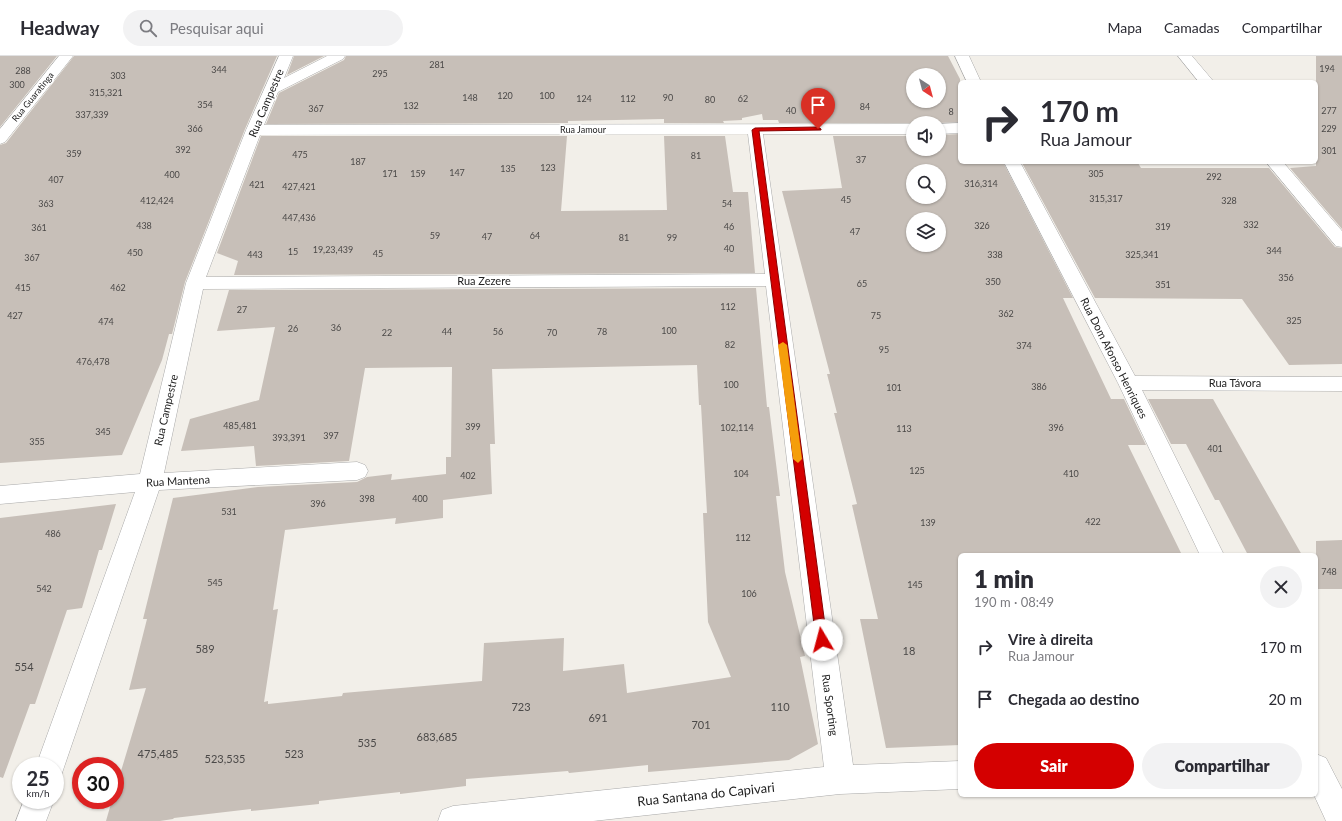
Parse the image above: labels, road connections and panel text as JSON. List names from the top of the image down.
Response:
{
  "streets": {
    "street": [
      "Rua Guaratinga",
      "Rua Campestre",
      "Rua Jamour",
      "Rua Zezere",
      "Rua Dom Afonso Henriques",
      "Rua Távora",
      "Rua Mantena",
      "Rua Sporting",
      "Rua Santana do Capivari"
    ]
  },
  "crossings": [
    ["Rua Campestre", "Rua Jamour"],
    ["Rua Campestre", "Rua Zezere"],
    ["Rua Campestre", "Rua Mantena"],
    ["Rua Jamour", "Rua Sporting"],
    ["Rua Zezere", "Rua Sporting"],
    ["Rua Dom Afonso Henriques", "Rua Távora"],
    ["Rua Sporting", "Rua Santana do Capivari"]
  ],
  "house_numbers": [
    "281",
    "194",
    "344",
    "288",
    "295",
    "303",
    "300",
    "315,321",
    "120",
    "100",
    "148",
    "90",
    "124",
    "112",
    "62",
    "80",
    "354",
    "132",
    "84",
    "367",
    "40",
    "277",
    "8",
    "337,339",
    "366",
    "229",
    "392",
    "301",
    "359",
    "475",
    "81",
    "37",
    "187",
    "123",
    "135",
    "147",
    "171",
    "159",
    "305",
    "400",
    "292",
    "407",
    "316,314",
    "421",
    "427,421",
    "315,317",
    "45",
    "412,424",
    "328",
    "363",
    "54",
    "447,436",
    "332",
    "438",
    "326",
    "46",
    "319",
    "361",
    "47",
    "59",
    "64",
    "47",
    "81",
    "99",
    "40",
    "19,23,439",
    "344",
    "15",
    "450",
    "45",
    "443",
    "338",
    "325,341",
    "367",
    "356",
    "350",
    "65",
    "351",
    "415",
    "462",
    "112",
    "27",
    "362",
    "427",
    "75",
    "325",
    "474",
    "36",
    "26",
    "100",
    "44",
    "56",
    "78",
    "22",
    "70",
    "82",
    "374",
    "95",
    "476,478",
    "100",
    "386",
    "101",
    "485,481",
    "399",
    "102,114",
    "396",
    "113",
    "345",
    "397",
    "393,391",
    "355",
    "401",
    "125",
    "104",
    "410",
    "402",
    "398",
    "400",
    "396",
    "531",
    "422",
    "139",
    "486",
    "112",
    "748",
    "545",
    "145",
    "542",
    "106",
    "589",
    "18",
    "554",
    "723",
    "110",
    "691",
    "701",
    "683,685",
    "535",
    "475,485",
    "523",
    "523,535"
  ],
  "north": "bottom right",
  "page": {
    "header": "Headway",
    "search": "Pesquisar aqui",
    "nav": ["Mapa", "Camadas", "Compartilhar"],
    "turn": ["170 m", "Rua Jamour"],
    "heading": ["1 min", "190 m · 08:49"],
    "list": [
      {
        "name": "Vire à direita",
        "note": "Rua Jamour",
        "value": "170 m"
      },
      {
        "name": "Chegada ao destino",
        "value": "20 m"
      }
    ],
    "buttons": ["Sair", "Compartilhar"],
    "speed": "25 km/h",
    "limit": "30"
  }
}
